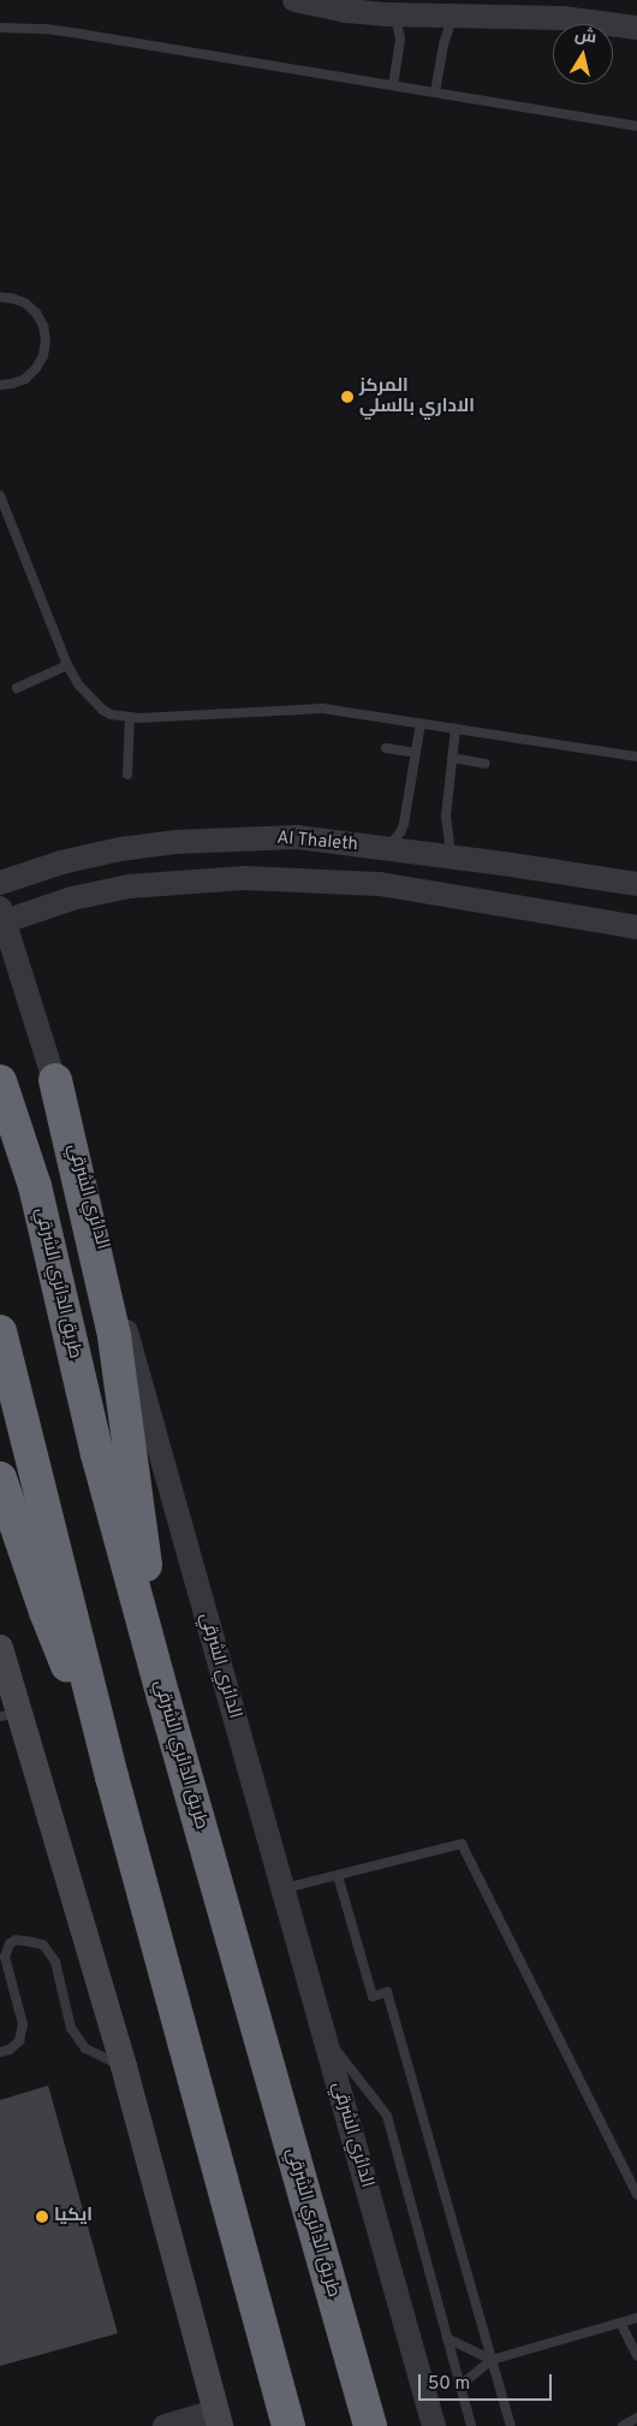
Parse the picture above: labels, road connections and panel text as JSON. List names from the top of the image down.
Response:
{
  "streets": {
    "highway": ["طريق الدائري الشرقي"],
    "street": ["Al Thaleth", "الدائري الشرقي"]
  },
  "crossings": [
    ["Al Thaleth", "الدائري الشرقي"]
  ],
  "places": ["المركز الاداري بالسلي", "ايكيا"],
  "scale_bar": "50 m",
  "north": "top"
}
